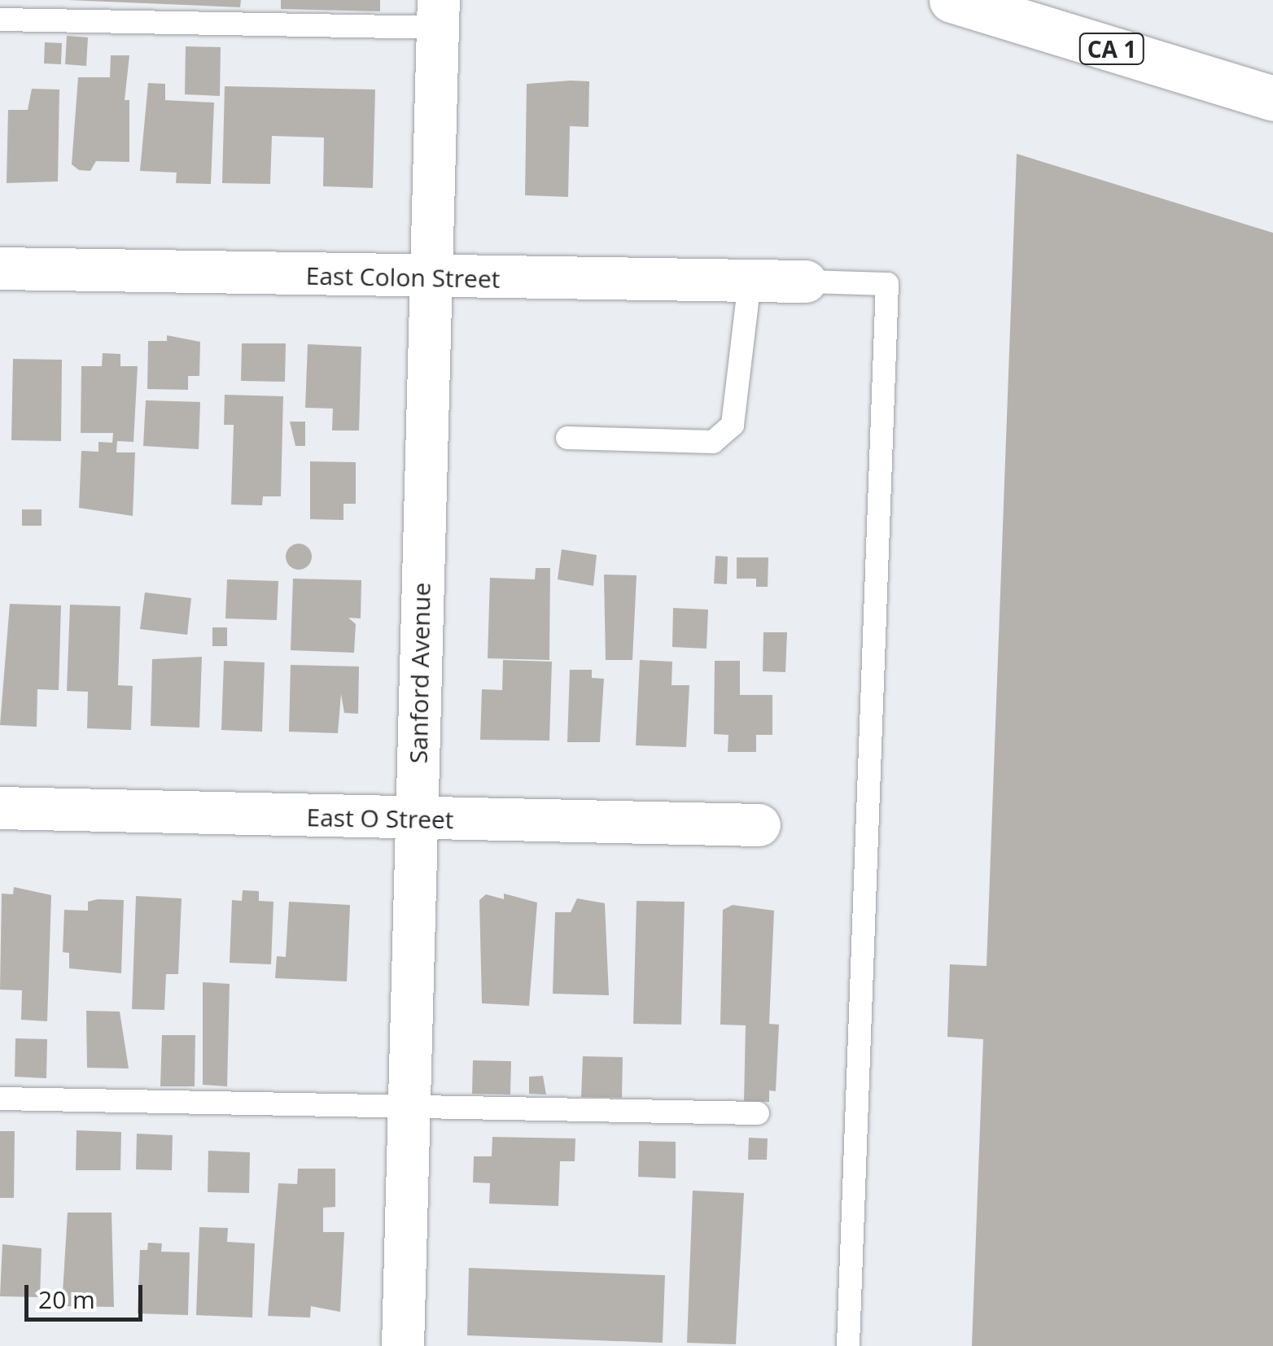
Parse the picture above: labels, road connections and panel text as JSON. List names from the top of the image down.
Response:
{
  "streets": {
    "highway": ["CA 1"],
    "street": ["East Colon Street", "Sanford Avenue", "East O Street"]
  },
  "crossings": [
    ["East Colon Street", "Sanford Avenue"],
    ["Sanford Avenue", "East O Street"]
  ],
  "scale_bar": "20 m"
}
